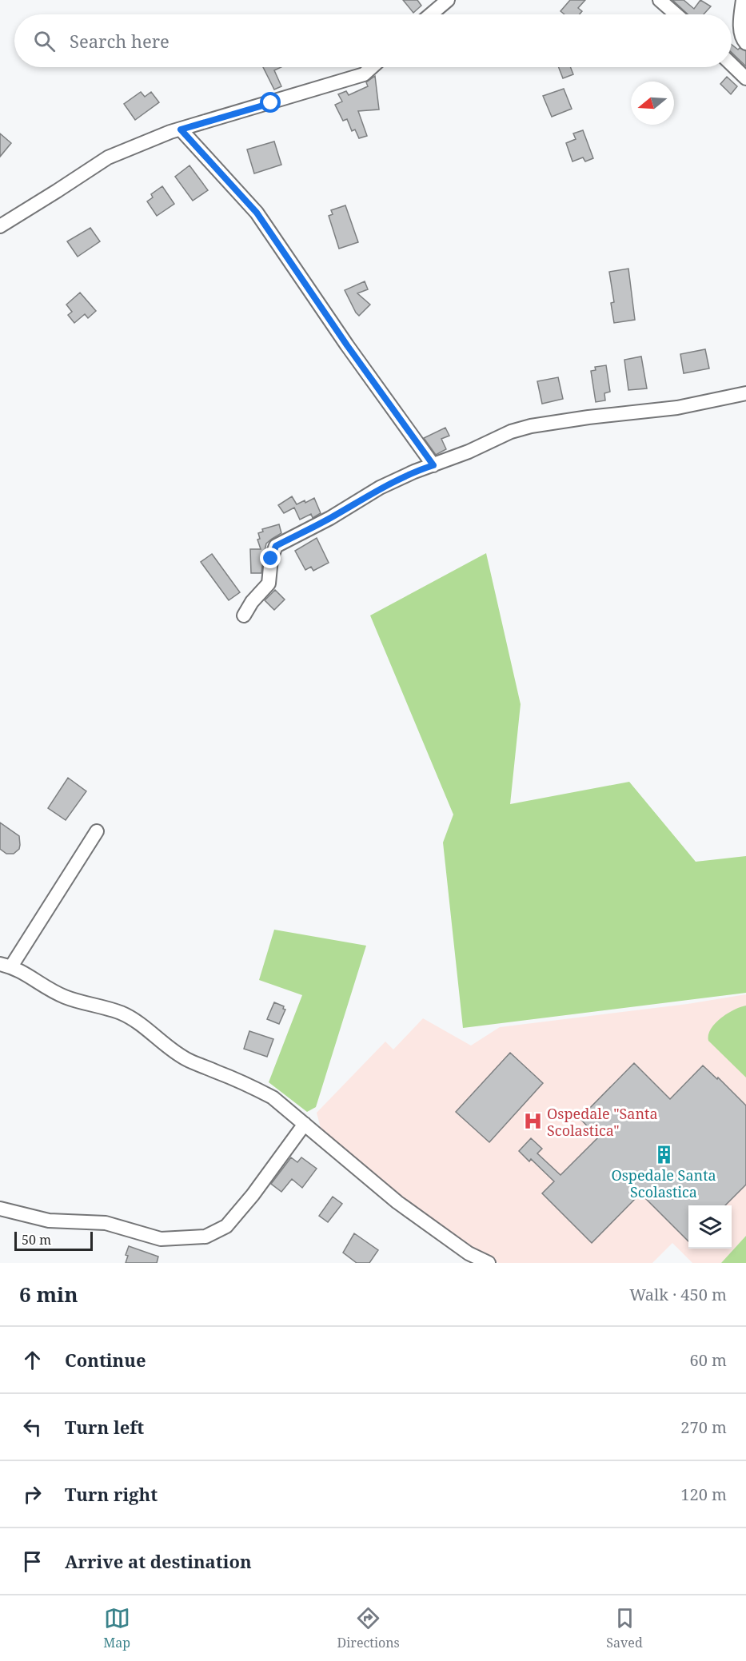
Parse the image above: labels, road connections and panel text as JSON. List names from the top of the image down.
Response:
{
  "places": {
    "hospital": ["Ospedale \"Santa Scolastica\""],
    "building": ["Ospedale Santa Scolastica"]
  },
  "scale_bar": "50 m",
  "north": "left",
  "page": {
    "search": "Search here",
    "scale": "50 m",
    "heading": ["6 min", "Walk · 450 m"],
    "list": [
      ["Continue", "60 m"],
      ["Turn left", "270 m"],
      ["Turn right", "120 m"],
      "Arrive at destination"
    ],
    "nav": ["Map", "Directions", "Saved"]
  }
}
